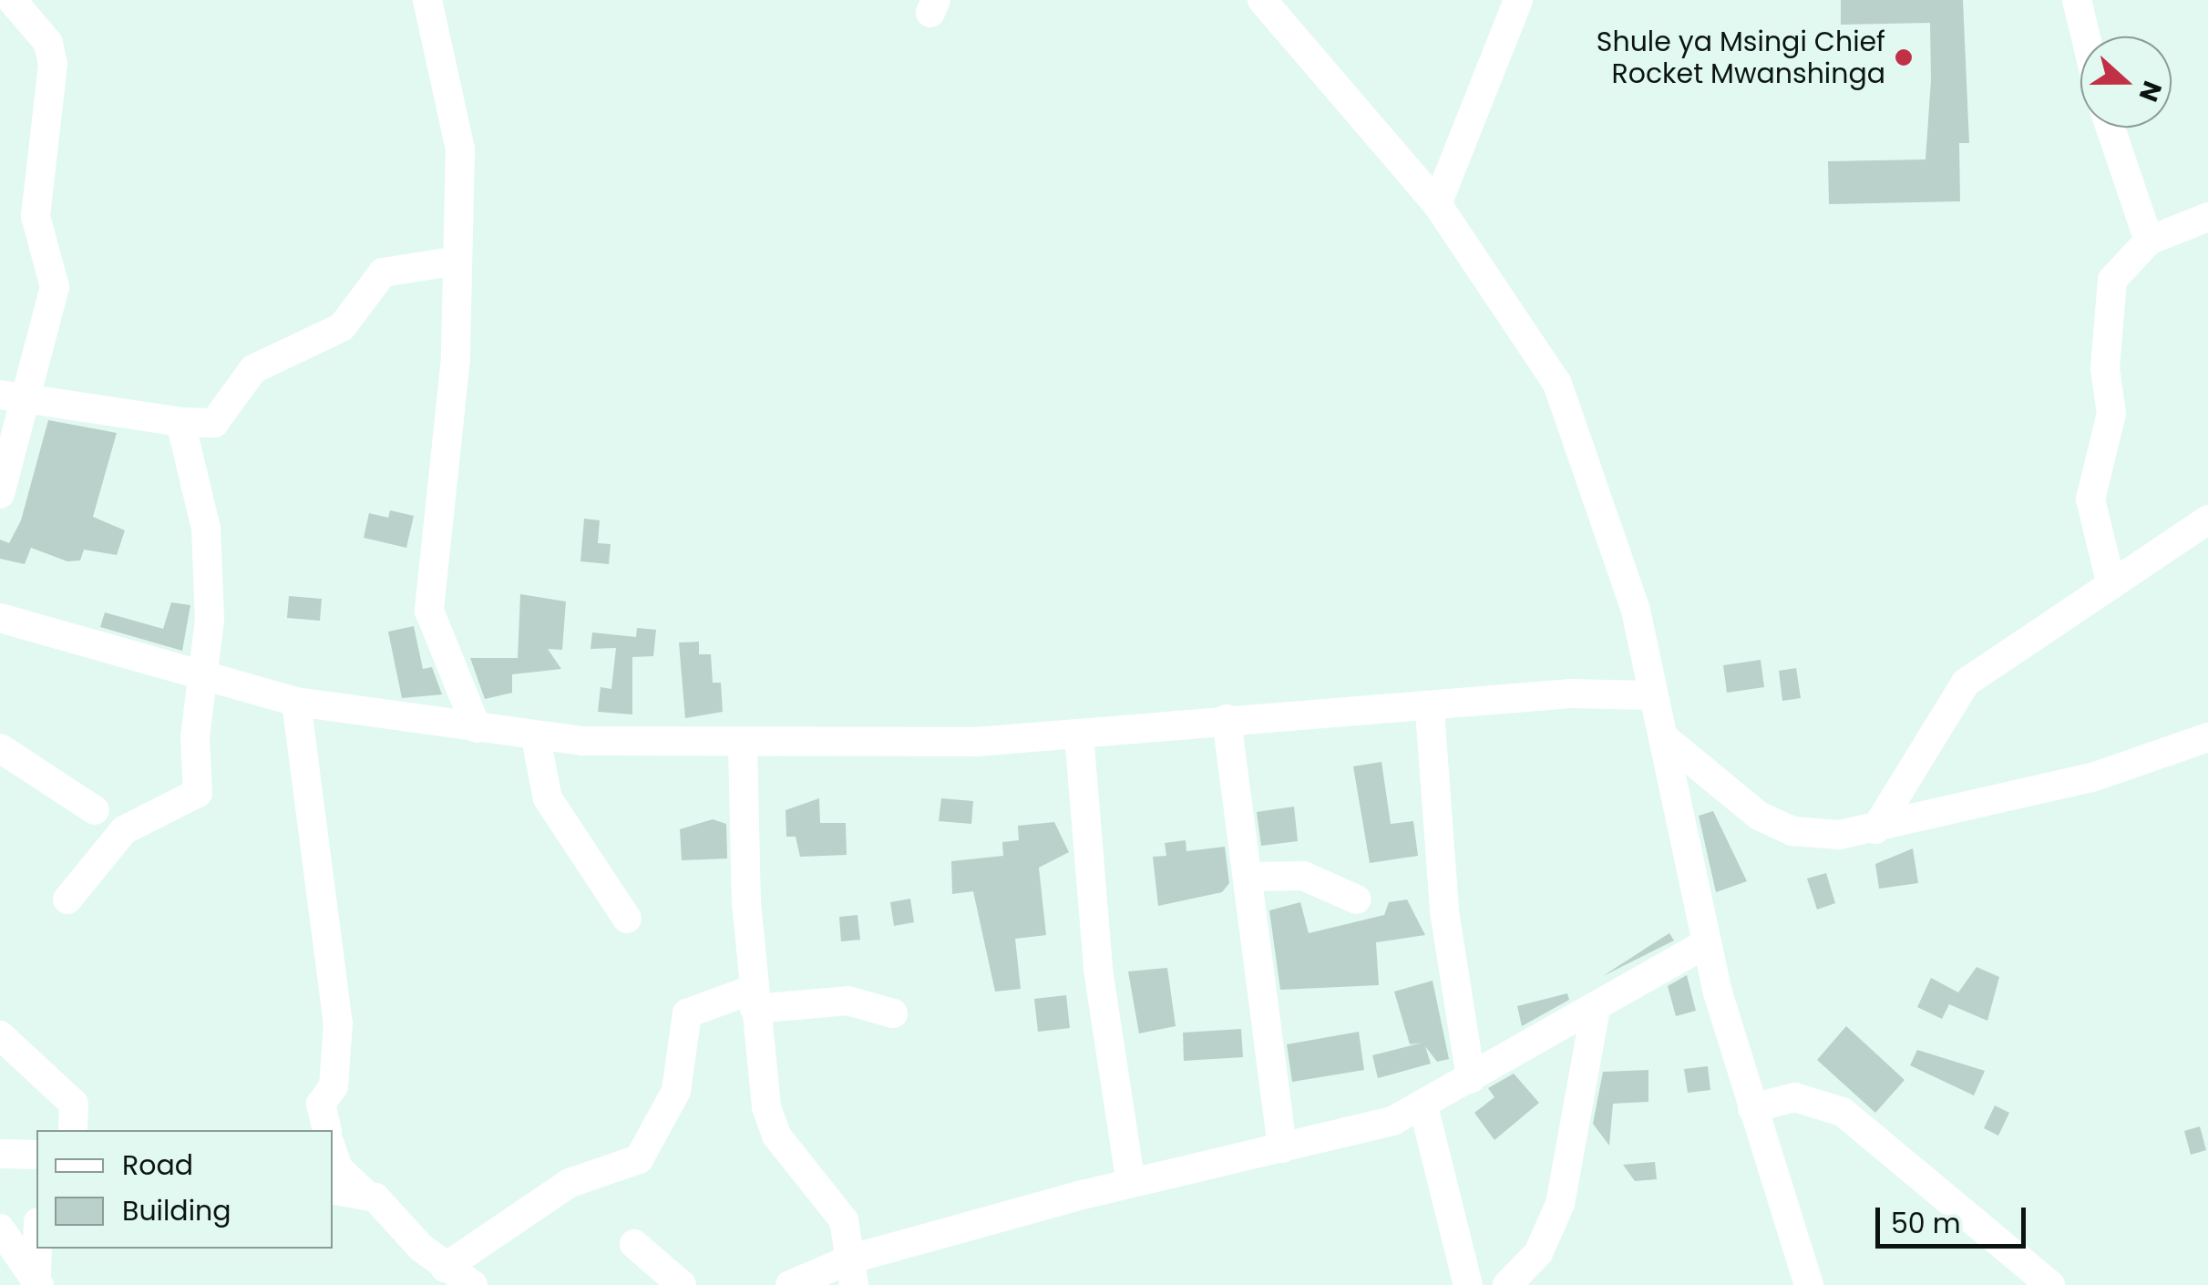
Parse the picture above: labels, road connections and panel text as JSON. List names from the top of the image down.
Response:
{
  "places": ["Shule ya Msingi Chief Rocket Mwanshinga"],
  "legend": ["Road", "Building"],
  "scale_bar": "50 m",
  "north": "right"
}
